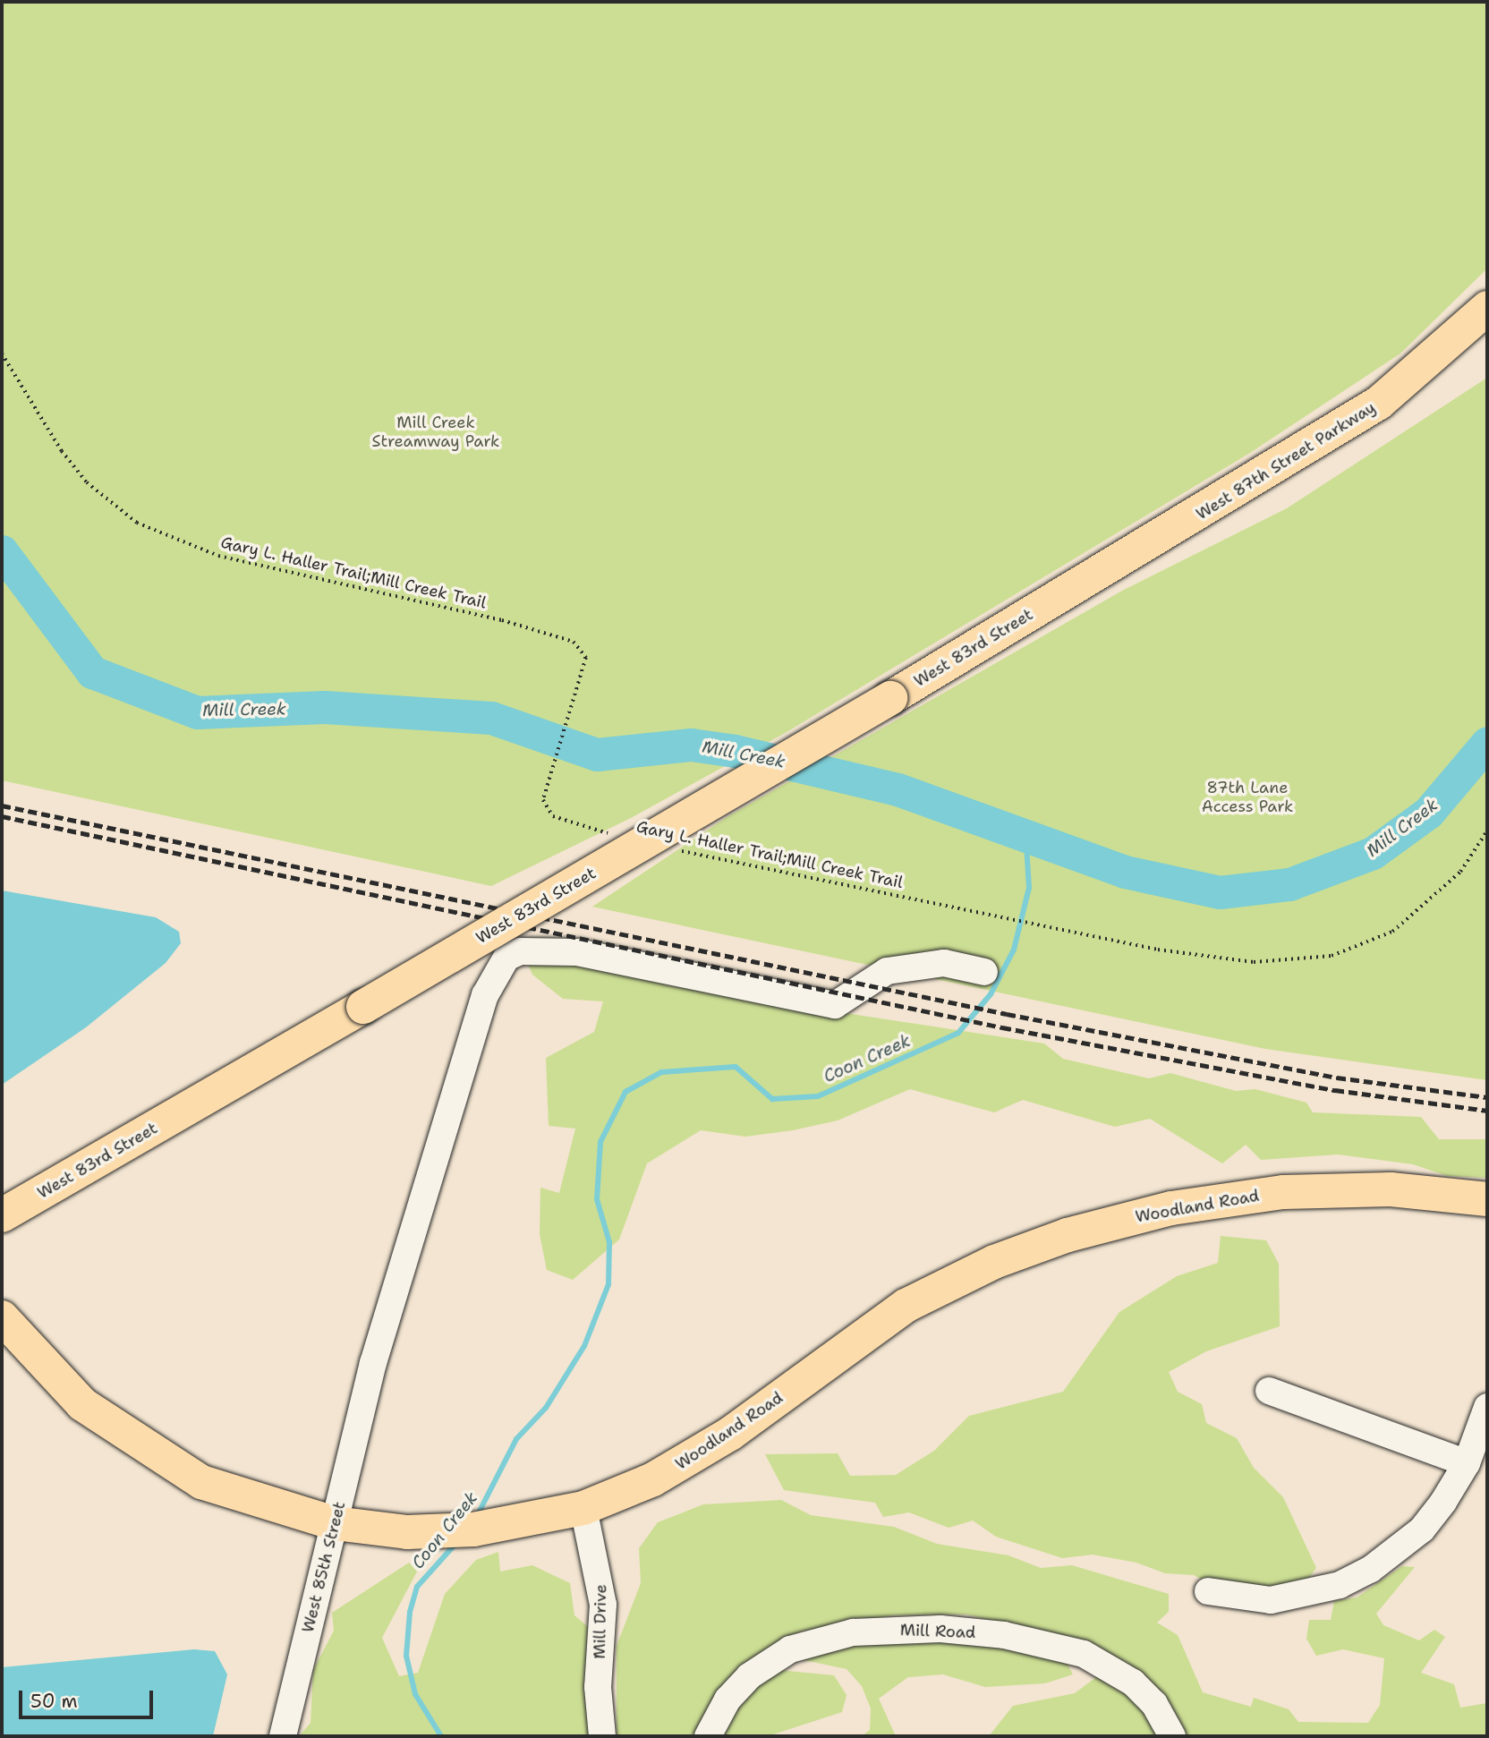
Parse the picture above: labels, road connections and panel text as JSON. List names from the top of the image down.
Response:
{
  "streets": {
    "main road": ["West 87th Street Parkway", "West 83rd Street", "Woodland Road"],
    "street": ["West 85th Street", "Mill Drive", "Mill Road"],
    "path": ["Gary L. Haller Trail;Mill Creek Trail"]
  },
  "crossings": [
    ["West 87th Street Parkway", "West 83rd Street"],
    ["Woodland Road", "West 85th Street"],
    ["Woodland Road", "Mill Drive"]
  ],
  "water": ["Mill Creek", "Coon Creek"],
  "parks": ["Mill Creek Streamway Park", "87th Lane Access Park"],
  "scale_bar": "50 m"
}
